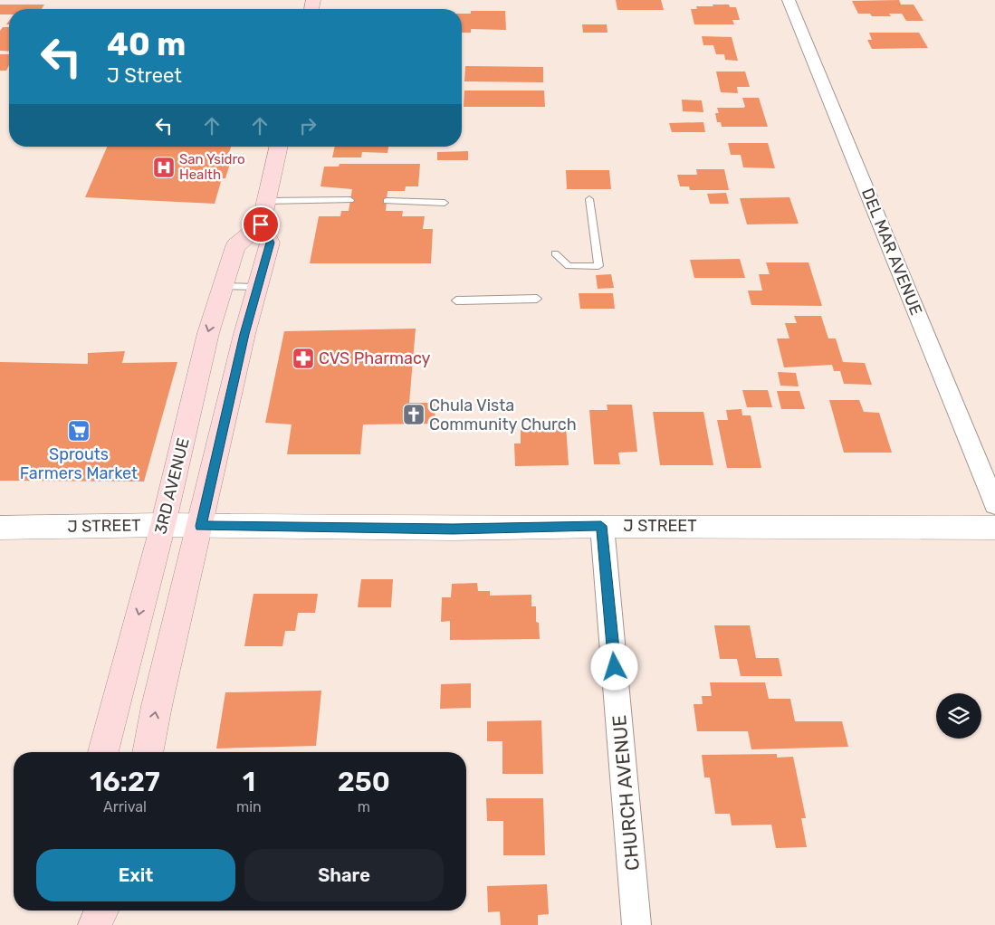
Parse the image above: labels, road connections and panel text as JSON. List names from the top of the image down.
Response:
{
  "streets": {
    "main road": ["3RD AVENUE"],
    "street": ["DEL MAR AVENUE", "J STREET", "CHURCH AVENUE"]
  },
  "crossings": [
    ["3RD AVENUE", "J STREET"],
    ["J STREET", "CHURCH AVENUE"]
  ],
  "places": {
    "hospital": ["San Ysidro Health"],
    "pharmacy": ["CVS Pharmacy"],
    "church": ["Chula Vista Community Church"],
    "supermarket": ["Sprouts Farmers Market"]
  },
  "page": {
    "turn": ["40 m", "J Street"],
    "eta": [
      "16:27",
      "Arrival",
      "1",
      "min",
      "250",
      "m"
    ],
    "buttons": ["Exit", "Share"]
  }
}
